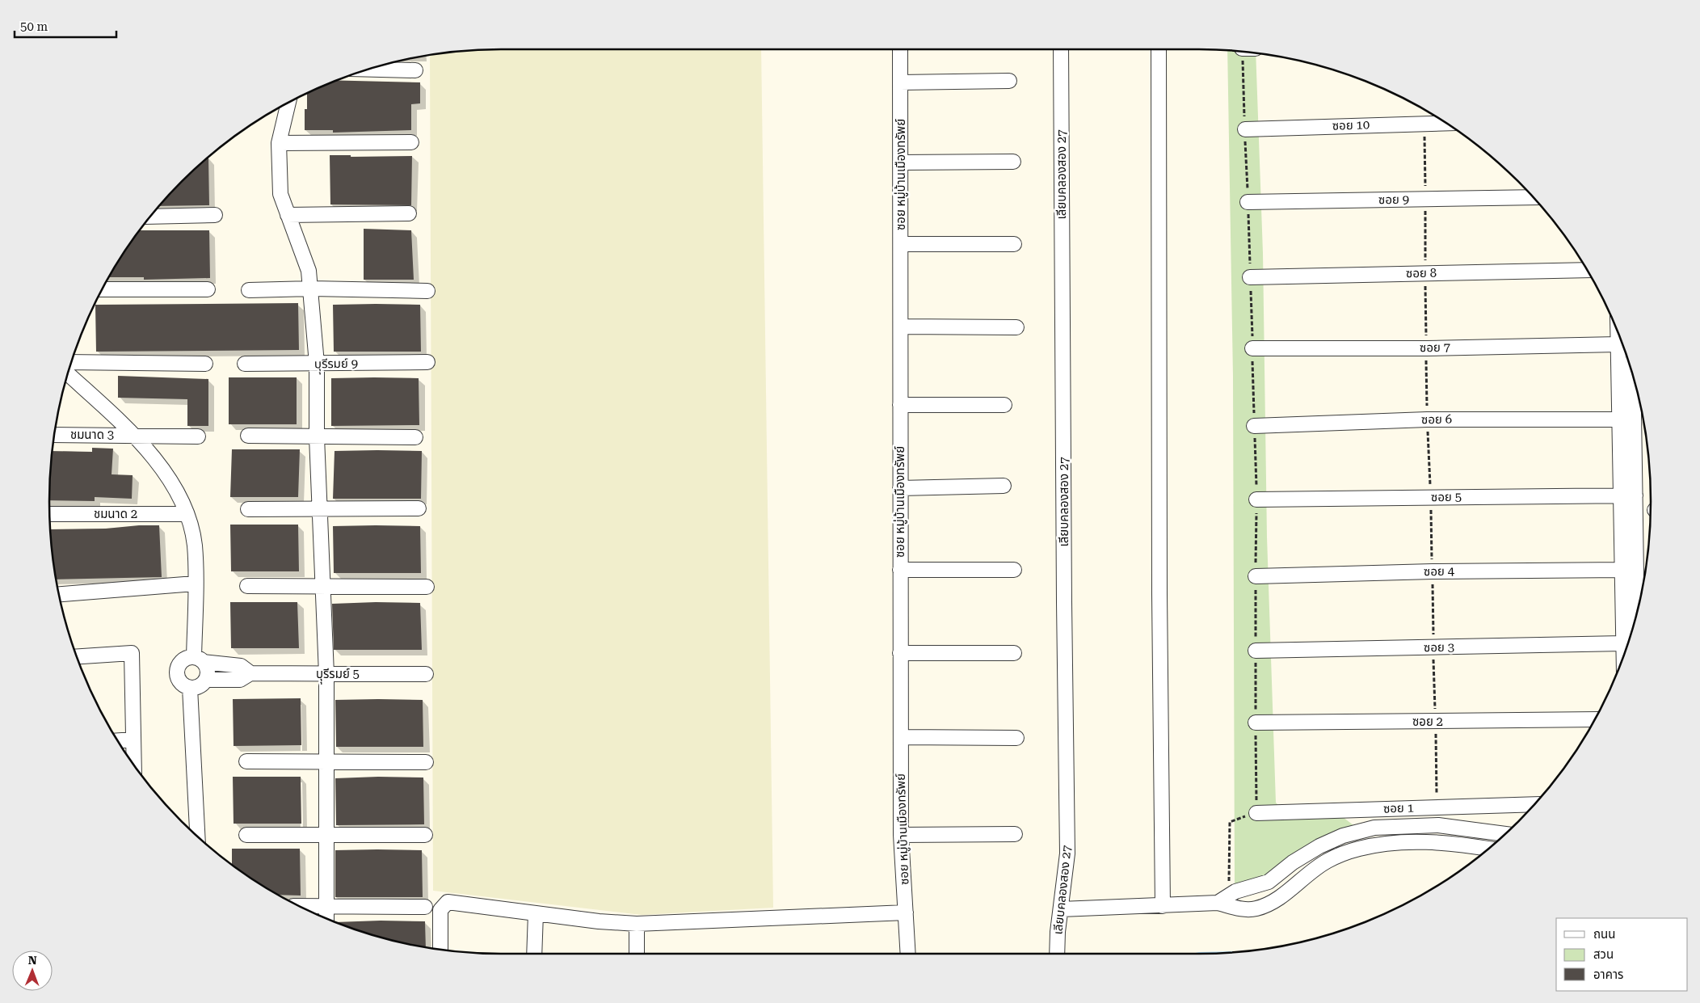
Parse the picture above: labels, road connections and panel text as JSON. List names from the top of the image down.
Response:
{
  "streets": {
    "street": [
      "ซอย 10",
      "ซอย หมู่บ้านเมืองทรัพย์",
      "เลียบคลองสอง 27",
      "ซอย 9",
      "ซอย 8",
      "ซอย 7",
      "บุุรีรมย์ 9",
      "ซอย 6",
      "ชมนาด 3",
      "ซอย 5",
      "ชมนาด 2",
      "ซอย 4",
      "ซอย 3",
      "บุุรีรมย์ 5",
      "ซอย 2",
      "ซอย 1"
    ]
  },
  "legend": ["ถนน", "สวน", "อาคาร"],
  "scale_bar": "50 m",
  "north": "top"
}
